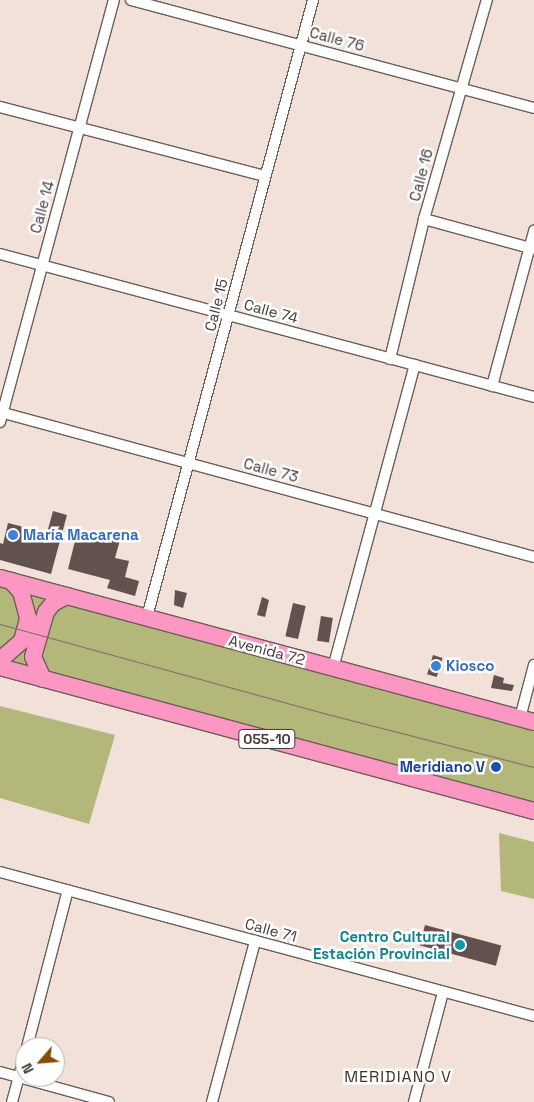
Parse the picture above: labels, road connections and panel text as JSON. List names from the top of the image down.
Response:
{
  "streets": {
    "highway": ["Avenida 72", "055-10"],
    "street": [
      "Calle 76",
      "Calle 16",
      "Calle 14",
      "Calle 15",
      "Calle 74",
      "Calle 73",
      "Calle 71"
    ]
  },
  "crossings": [
    ["Calle 76", "Calle 16"],
    ["Calle 76", "Calle 15"],
    ["Calle 16", "Calle 74"],
    ["Calle 14", "Calle 74"],
    ["Calle 14", "Calle 73"],
    ["Calle 15", "Calle 74"],
    ["Calle 15", "Calle 73"],
    ["Calle 15", "Avenida 72"]
  ],
  "districts": ["MERIDIANO V"],
  "places": [
    "María Macarena",
    "Kiosco",
    "Meridiano V",
    "Centro Cultural Estación Provincial"
  ],
  "north": "bottom left"
}
